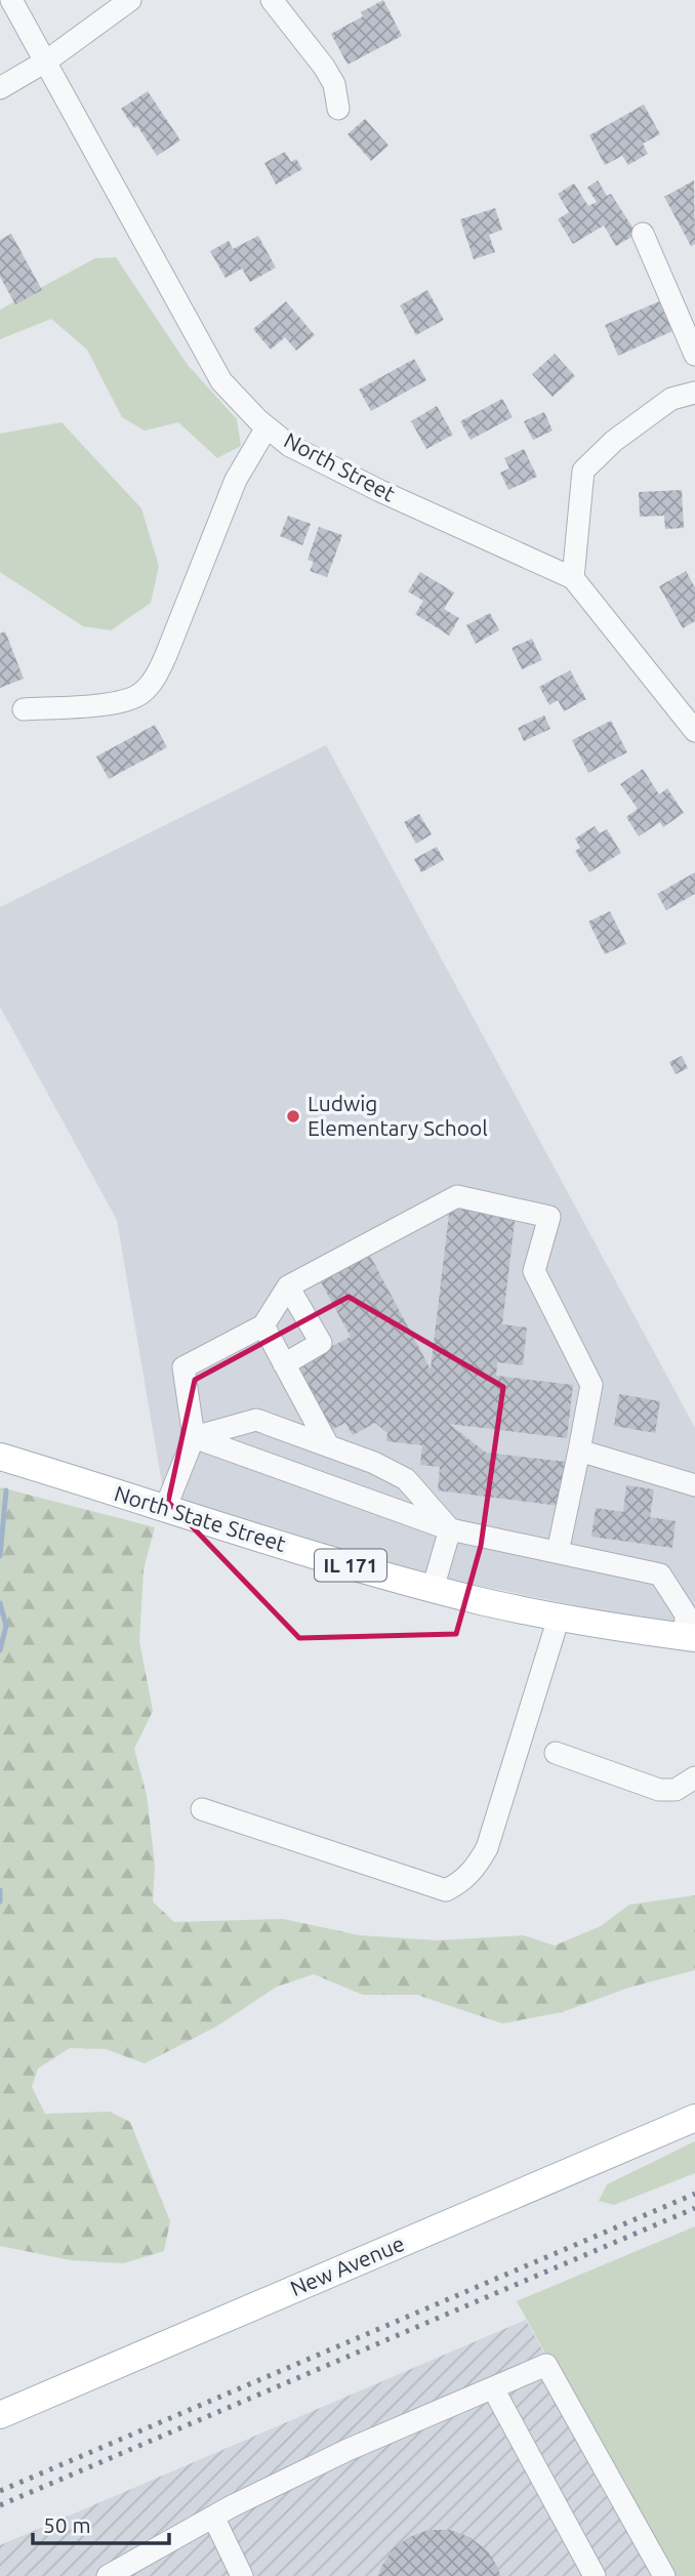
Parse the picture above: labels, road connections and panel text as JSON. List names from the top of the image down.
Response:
{
  "streets": {
    "main road": ["North State Street", "IL 171", "New Avenue"],
    "street": ["North Street"]
  },
  "places": ["Ludwig Elementary School"],
  "scale_bar": "50 m"
}
